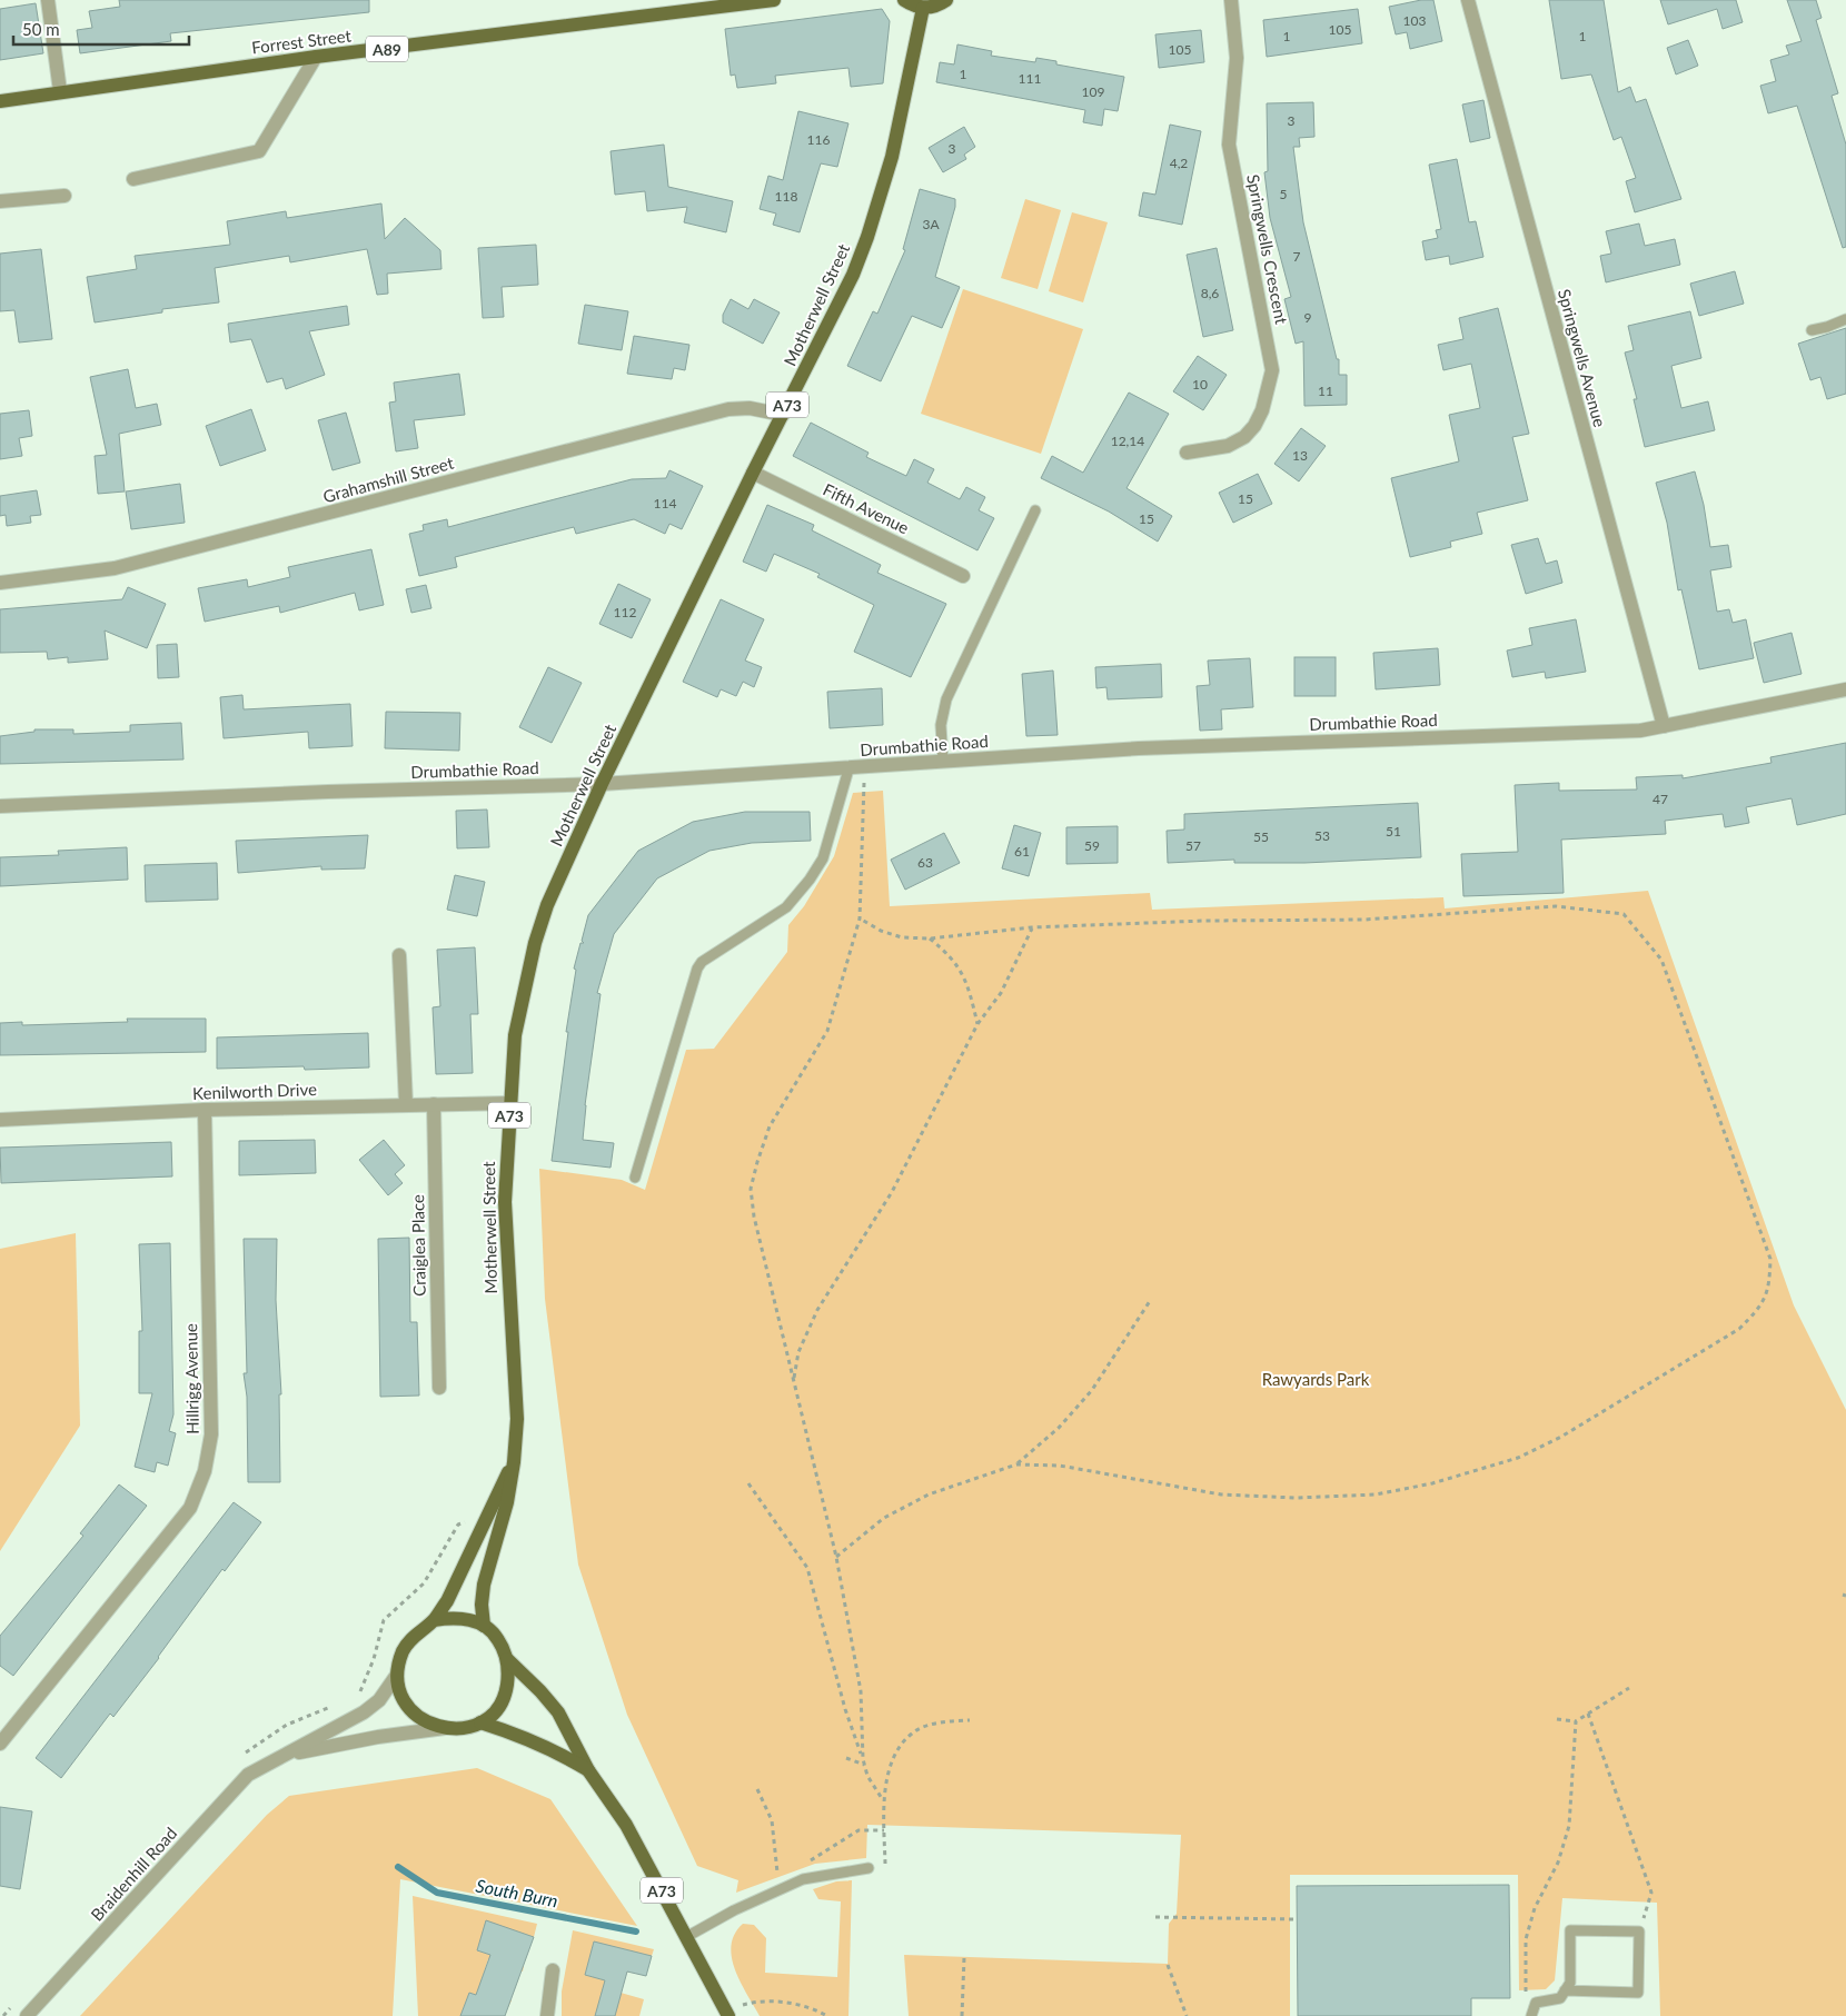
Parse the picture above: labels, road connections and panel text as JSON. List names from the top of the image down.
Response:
{
  "streets": {
    "main road": [
      "Forrest Street",
      "A89",
      "Motherwell Street",
      "A73"
    ],
    "street": [
      "Springwells Crescent",
      "Springwells Avenue",
      "Grahamshill Street",
      "Fifth Avenue",
      "Drumbathie Road",
      "Kenilworth Drive",
      "Craiglea Place",
      "Hillrigg Avenue",
      "Braidenhill Road"
    ]
  },
  "crossings": [
    ["Motherwell Street", "A73"],
    ["Motherwell Street", "Grahamshill Street"],
    ["Motherwell Street", "Fifth Avenue"],
    ["Motherwell Street", "Drumbathie Road"],
    ["Motherwell Street", "Kenilworth Drive"],
    ["Motherwell Street", "Braidenhill Road"],
    ["Springwells Avenue", "Drumbathie Road"],
    ["A73", "Braidenhill Road"],
    ["Kenilworth Drive", "Craiglea Place"],
    ["Kenilworth Drive", "Hillrigg Avenue"]
  ],
  "water": ["South Burn"],
  "parks": ["Rawyards Park"],
  "house_numbers": [
    "103",
    "105",
    "1",
    "1",
    "105",
    "1",
    "111",
    "109",
    "3",
    "116",
    "3",
    "4,2",
    "5",
    "118",
    "3A",
    "7",
    "8,6",
    "9",
    "10",
    "11",
    "12,14",
    "13",
    "15",
    "114",
    "15",
    "112",
    "47",
    "51",
    "53",
    "55",
    "59",
    "57",
    "61",
    "63"
  ],
  "scale_bar": "50 m"
}
